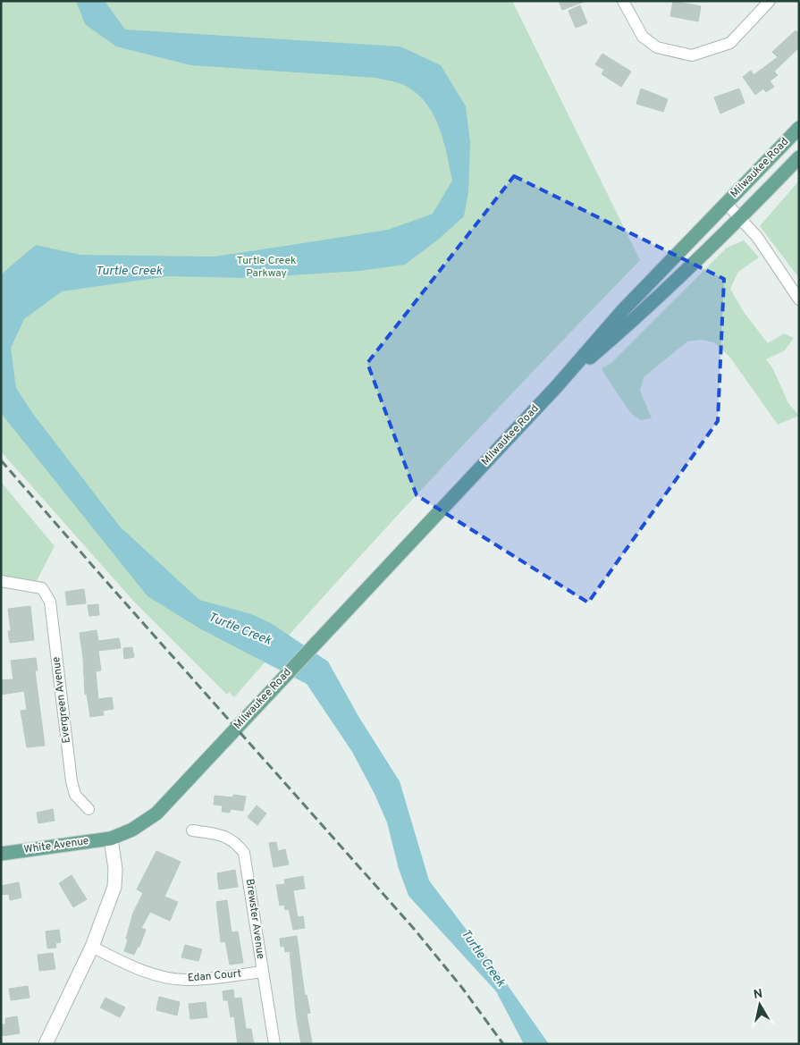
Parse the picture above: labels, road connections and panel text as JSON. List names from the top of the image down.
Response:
{
  "streets": {
    "main road": ["Milwaukee Road", "White Avenue"],
    "street": ["Evergreen Avenue", "Brewster Avenue", "Edan Court"]
  },
  "crossings": [
    ["Milwaukee Road", "White Avenue"],
    ["Brewster Avenue", "Edan Court"]
  ],
  "water": ["Turtle Creek"],
  "parks": ["Turtle Creek Parkway"],
  "north": "top"
}
